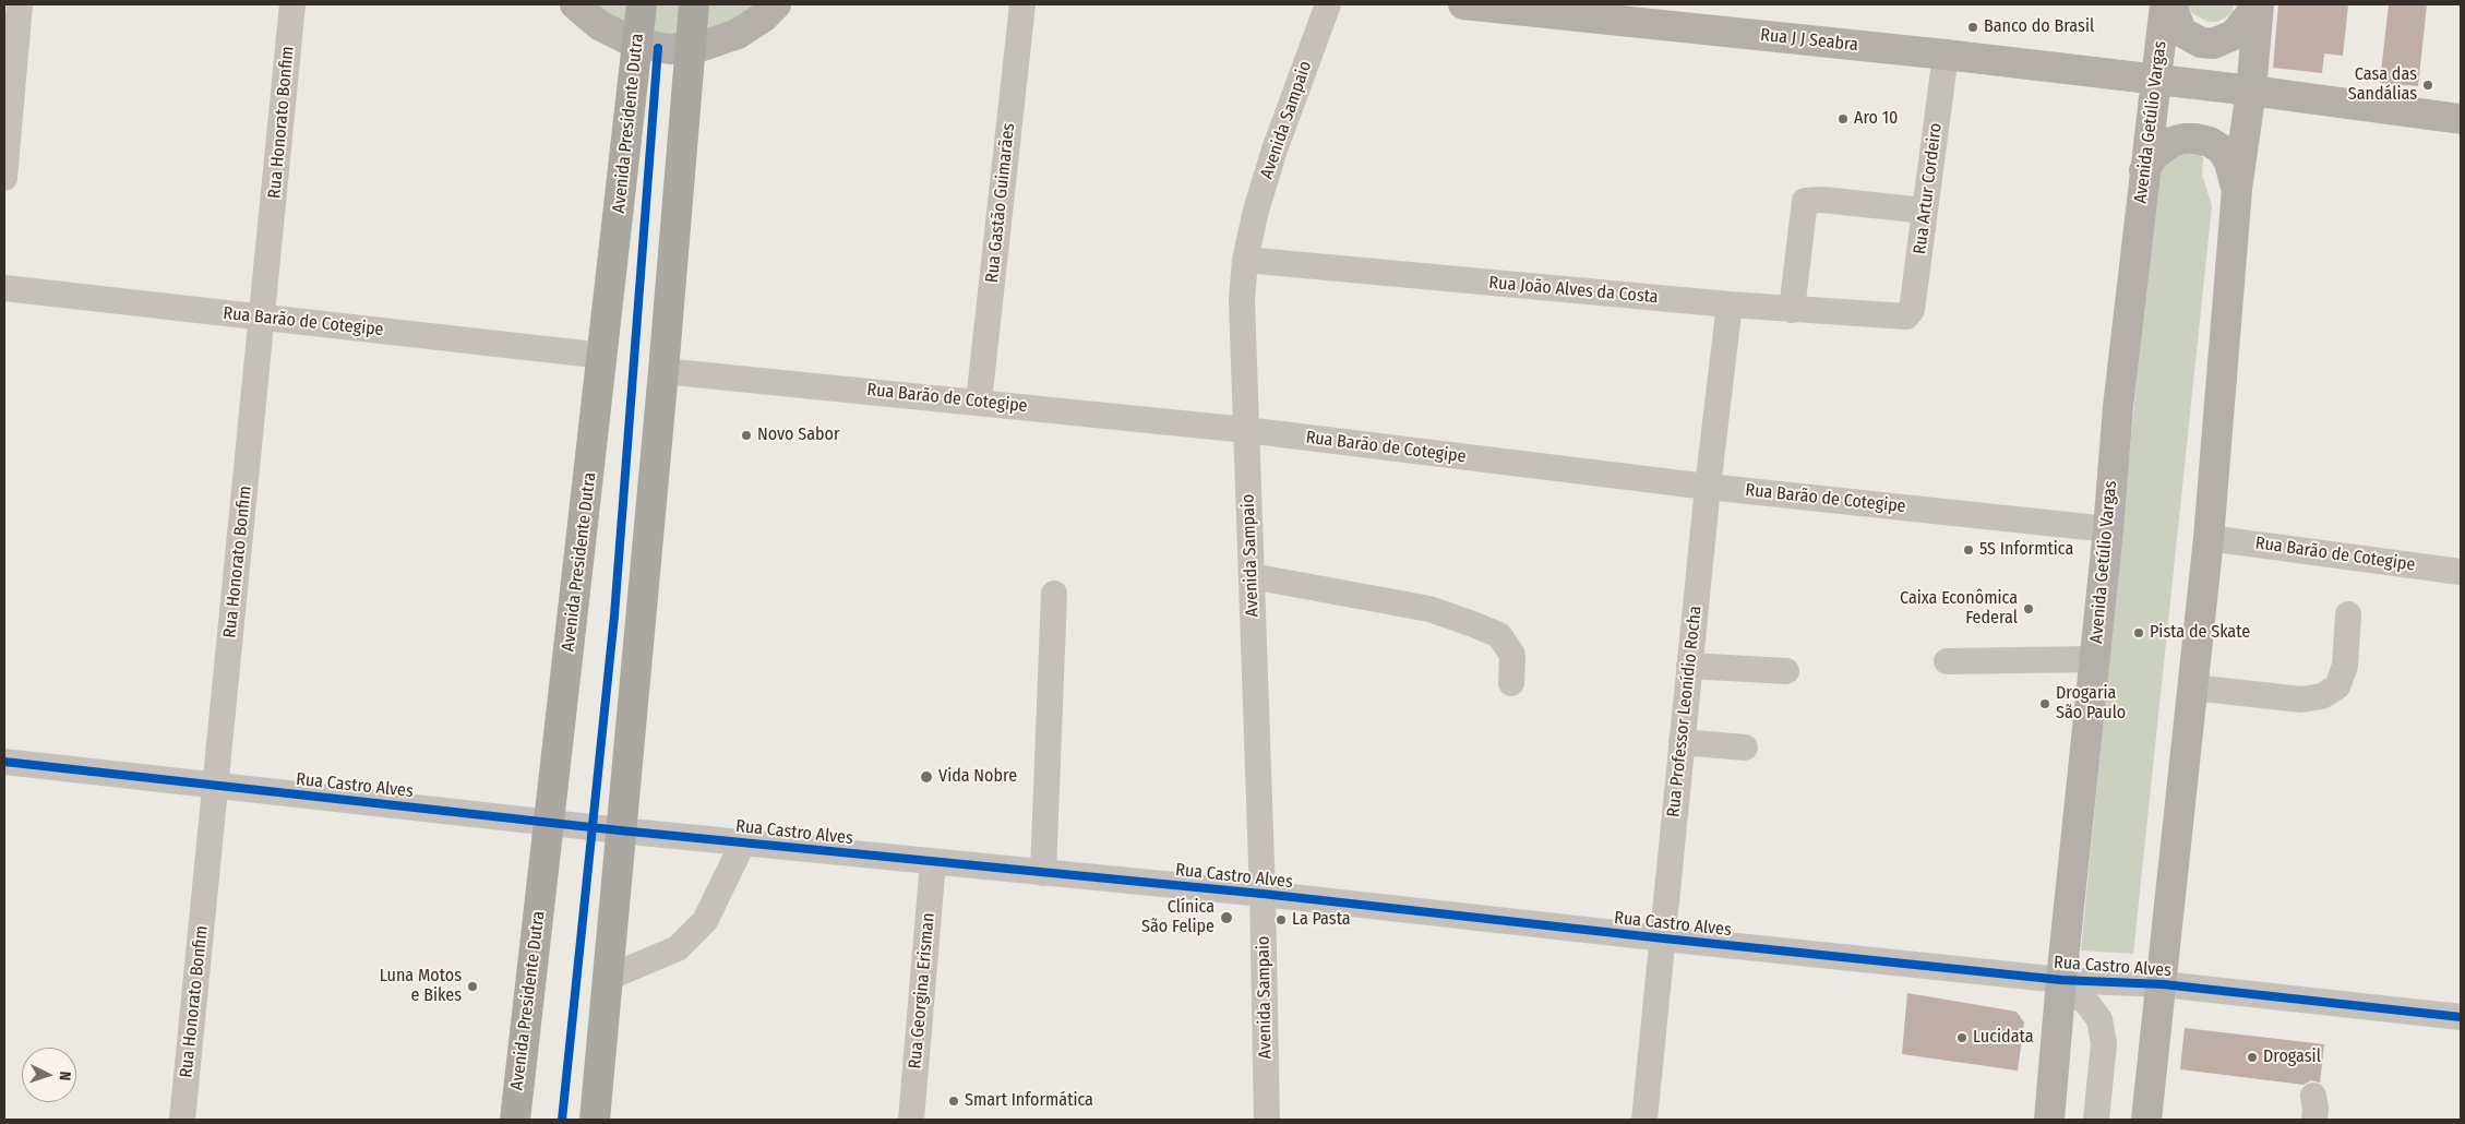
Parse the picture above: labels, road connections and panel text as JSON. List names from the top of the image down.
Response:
{
  "streets": {
    "highway": ["Avenida Presidente Dutra"],
    "main road": ["Rua J J Seabra", "Avenida Getúlio Vargas"],
    "street": [
      "Avenida Sampaio",
      "Rua Honorato Bonfim",
      "Rua Artur Cordeiro",
      "Rua Gastão Guimarães",
      "Rua João Alves da Costa",
      "Rua Barão de Cotegipe",
      "Rua Professor Leonídio Rocha",
      "Rua Castro Alves",
      "Rua Georgina Erisman"
    ]
  },
  "crossings": [
    ["Rua J J Seabra", "Avenida Getúlio Vargas"],
    ["Rua J J Seabra", "Rua Artur Cordeiro"],
    ["Avenida Sampaio", "Rua João Alves da Costa"],
    ["Avenida Sampaio", "Rua Barão de Cotegipe"],
    ["Avenida Sampaio", "Rua Castro Alves"],
    ["Rua Honorato Bonfim", "Rua Barão de Cotegipe"],
    ["Rua Honorato Bonfim", "Rua Castro Alves"],
    ["Avenida Getúlio Vargas", "Rua Barão de Cotegipe"],
    ["Avenida Getúlio Vargas", "Rua Castro Alves"],
    ["Avenida Presidente Dutra", "Rua Barão de Cotegipe"],
    ["Avenida Presidente Dutra", "Rua Castro Alves"],
    ["Rua Artur Cordeiro", "Rua João Alves da Costa"],
    ["Rua Gastão Guimarães", "Rua Barão de Cotegipe"],
    ["Rua João Alves da Costa", "Rua Professor Leonídio Rocha"],
    ["Rua Barão de Cotegipe", "Rua Professor Leonídio Rocha"],
    ["Rua Professor Leonídio Rocha", "Rua Castro Alves"],
    ["Rua Castro Alves", "Rua Georgina Erisman"]
  ],
  "places": [
    "Banco do Brasil",
    "Casa das Sandálias",
    "Aro 10",
    "Novo Sabor",
    "5S Informtica",
    "Caixa Econômica Federal",
    "Pista de Skate",
    "Drogaria São Paulo",
    "Vida Nobre",
    "Clínica São Felipe",
    "La Pasta",
    "Luna Motos e Bikes",
    "Lucidata",
    "Drogasil",
    "Smart Informática"
  ],
  "north": "right"
}
